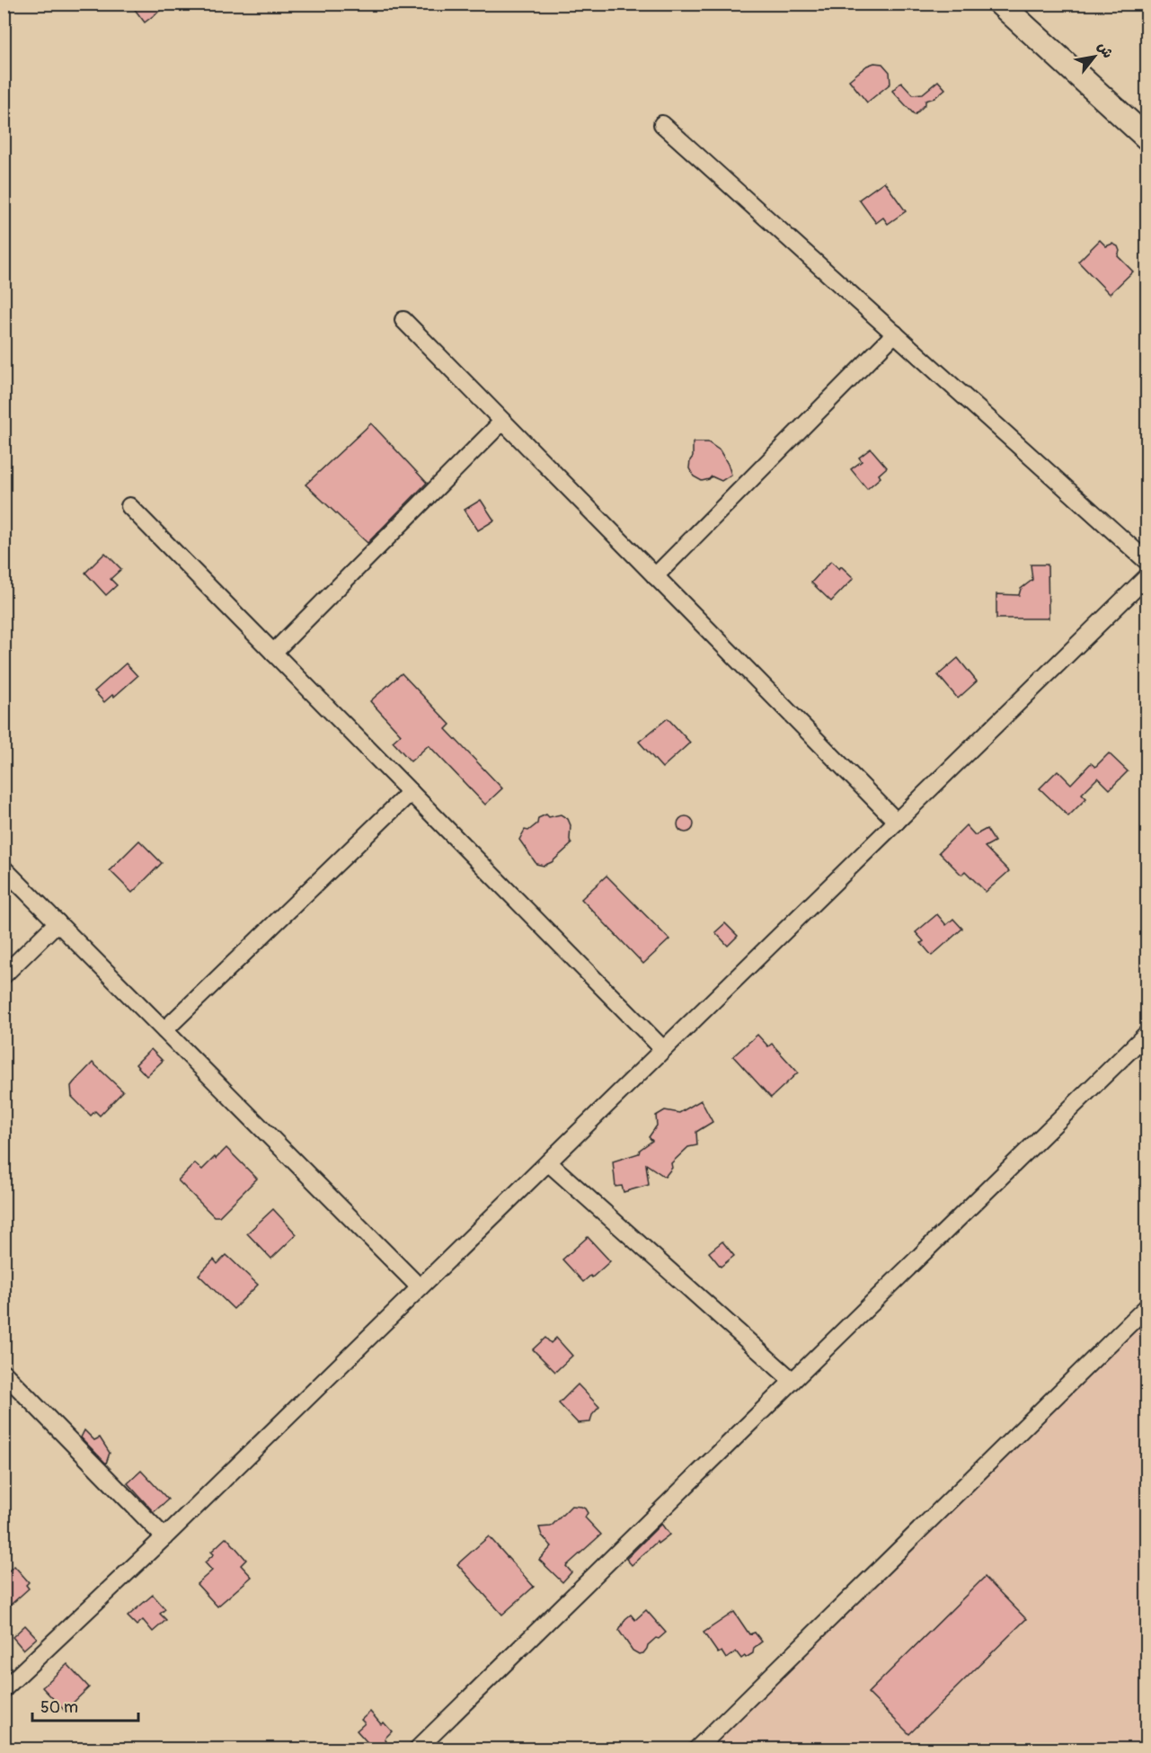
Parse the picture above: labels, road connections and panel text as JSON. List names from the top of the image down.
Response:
{
  "scale_bar": "50 m",
  "north": "top right"
}
